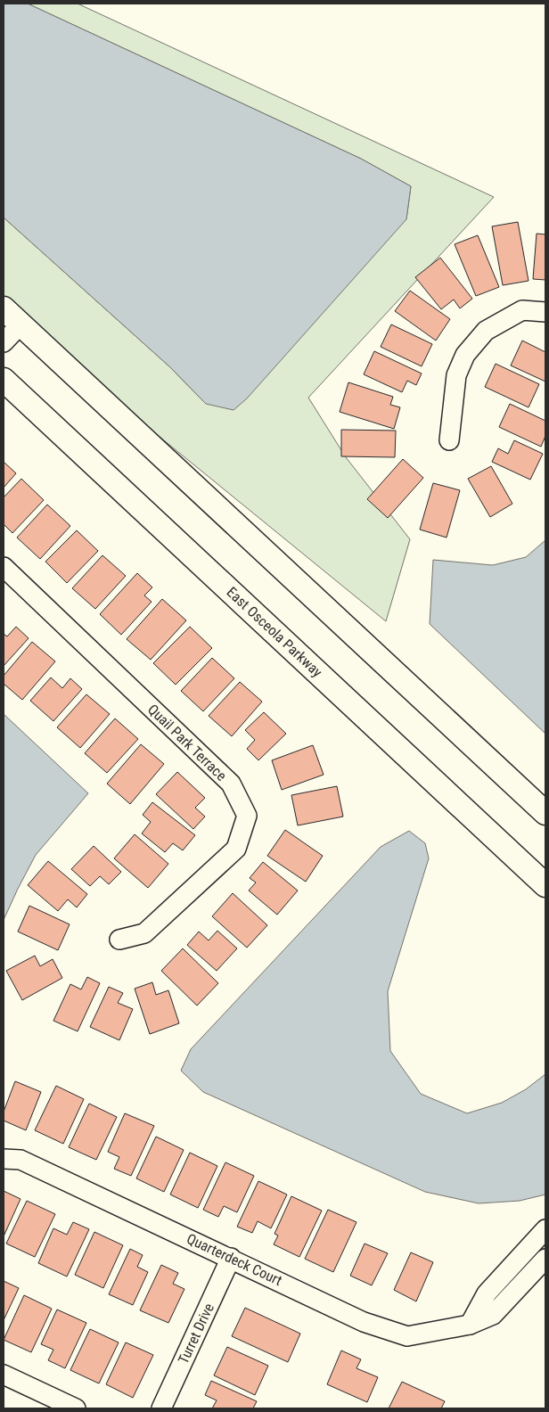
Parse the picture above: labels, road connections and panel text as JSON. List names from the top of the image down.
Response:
{
  "streets": {
    "main road": ["East Osceola Parkway"],
    "street": ["Quail Park Terrace", "Quarterdeck Court", "Turret Drive"]
  },
  "crossings": [
    ["Quarterdeck Court", "Turret Drive"]
  ]
}
